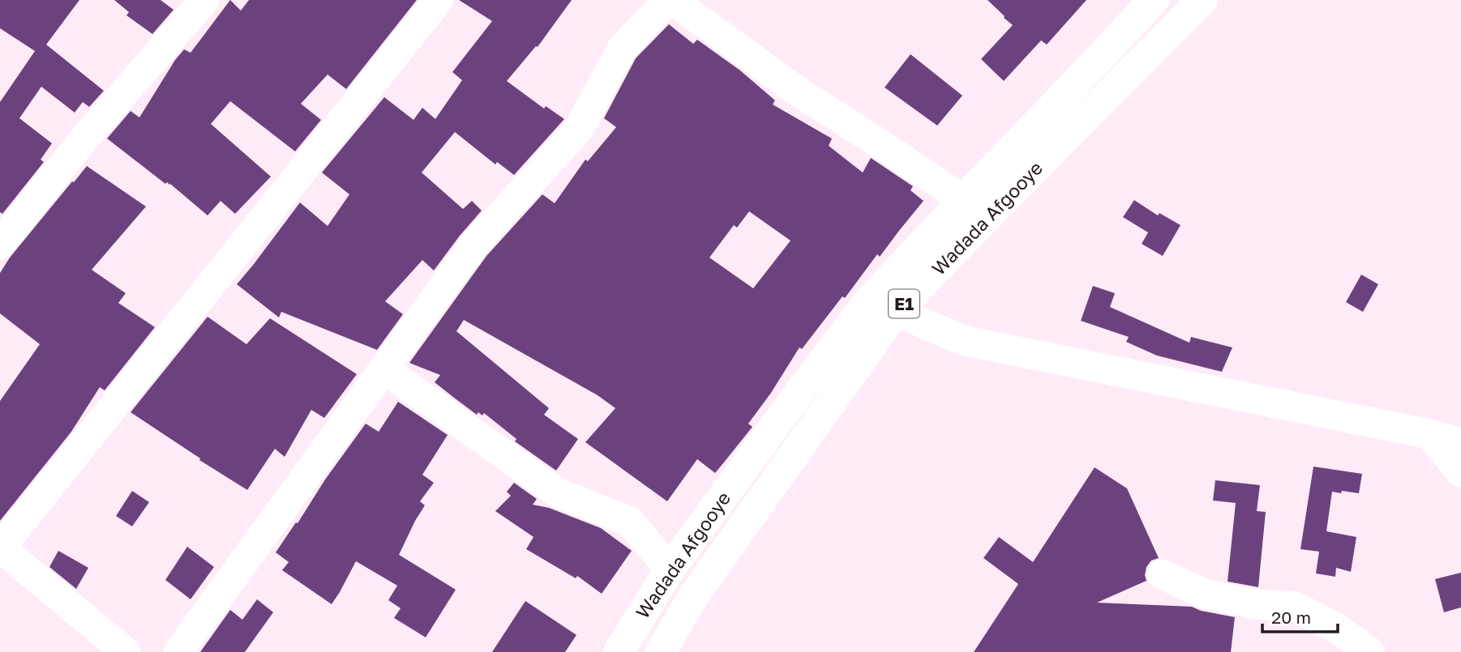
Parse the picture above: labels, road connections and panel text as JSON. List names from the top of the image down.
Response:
{
  "streets": {
    "highway": ["Wadada Afgooye", "E1"]
  },
  "scale_bar": "20 m"
}
